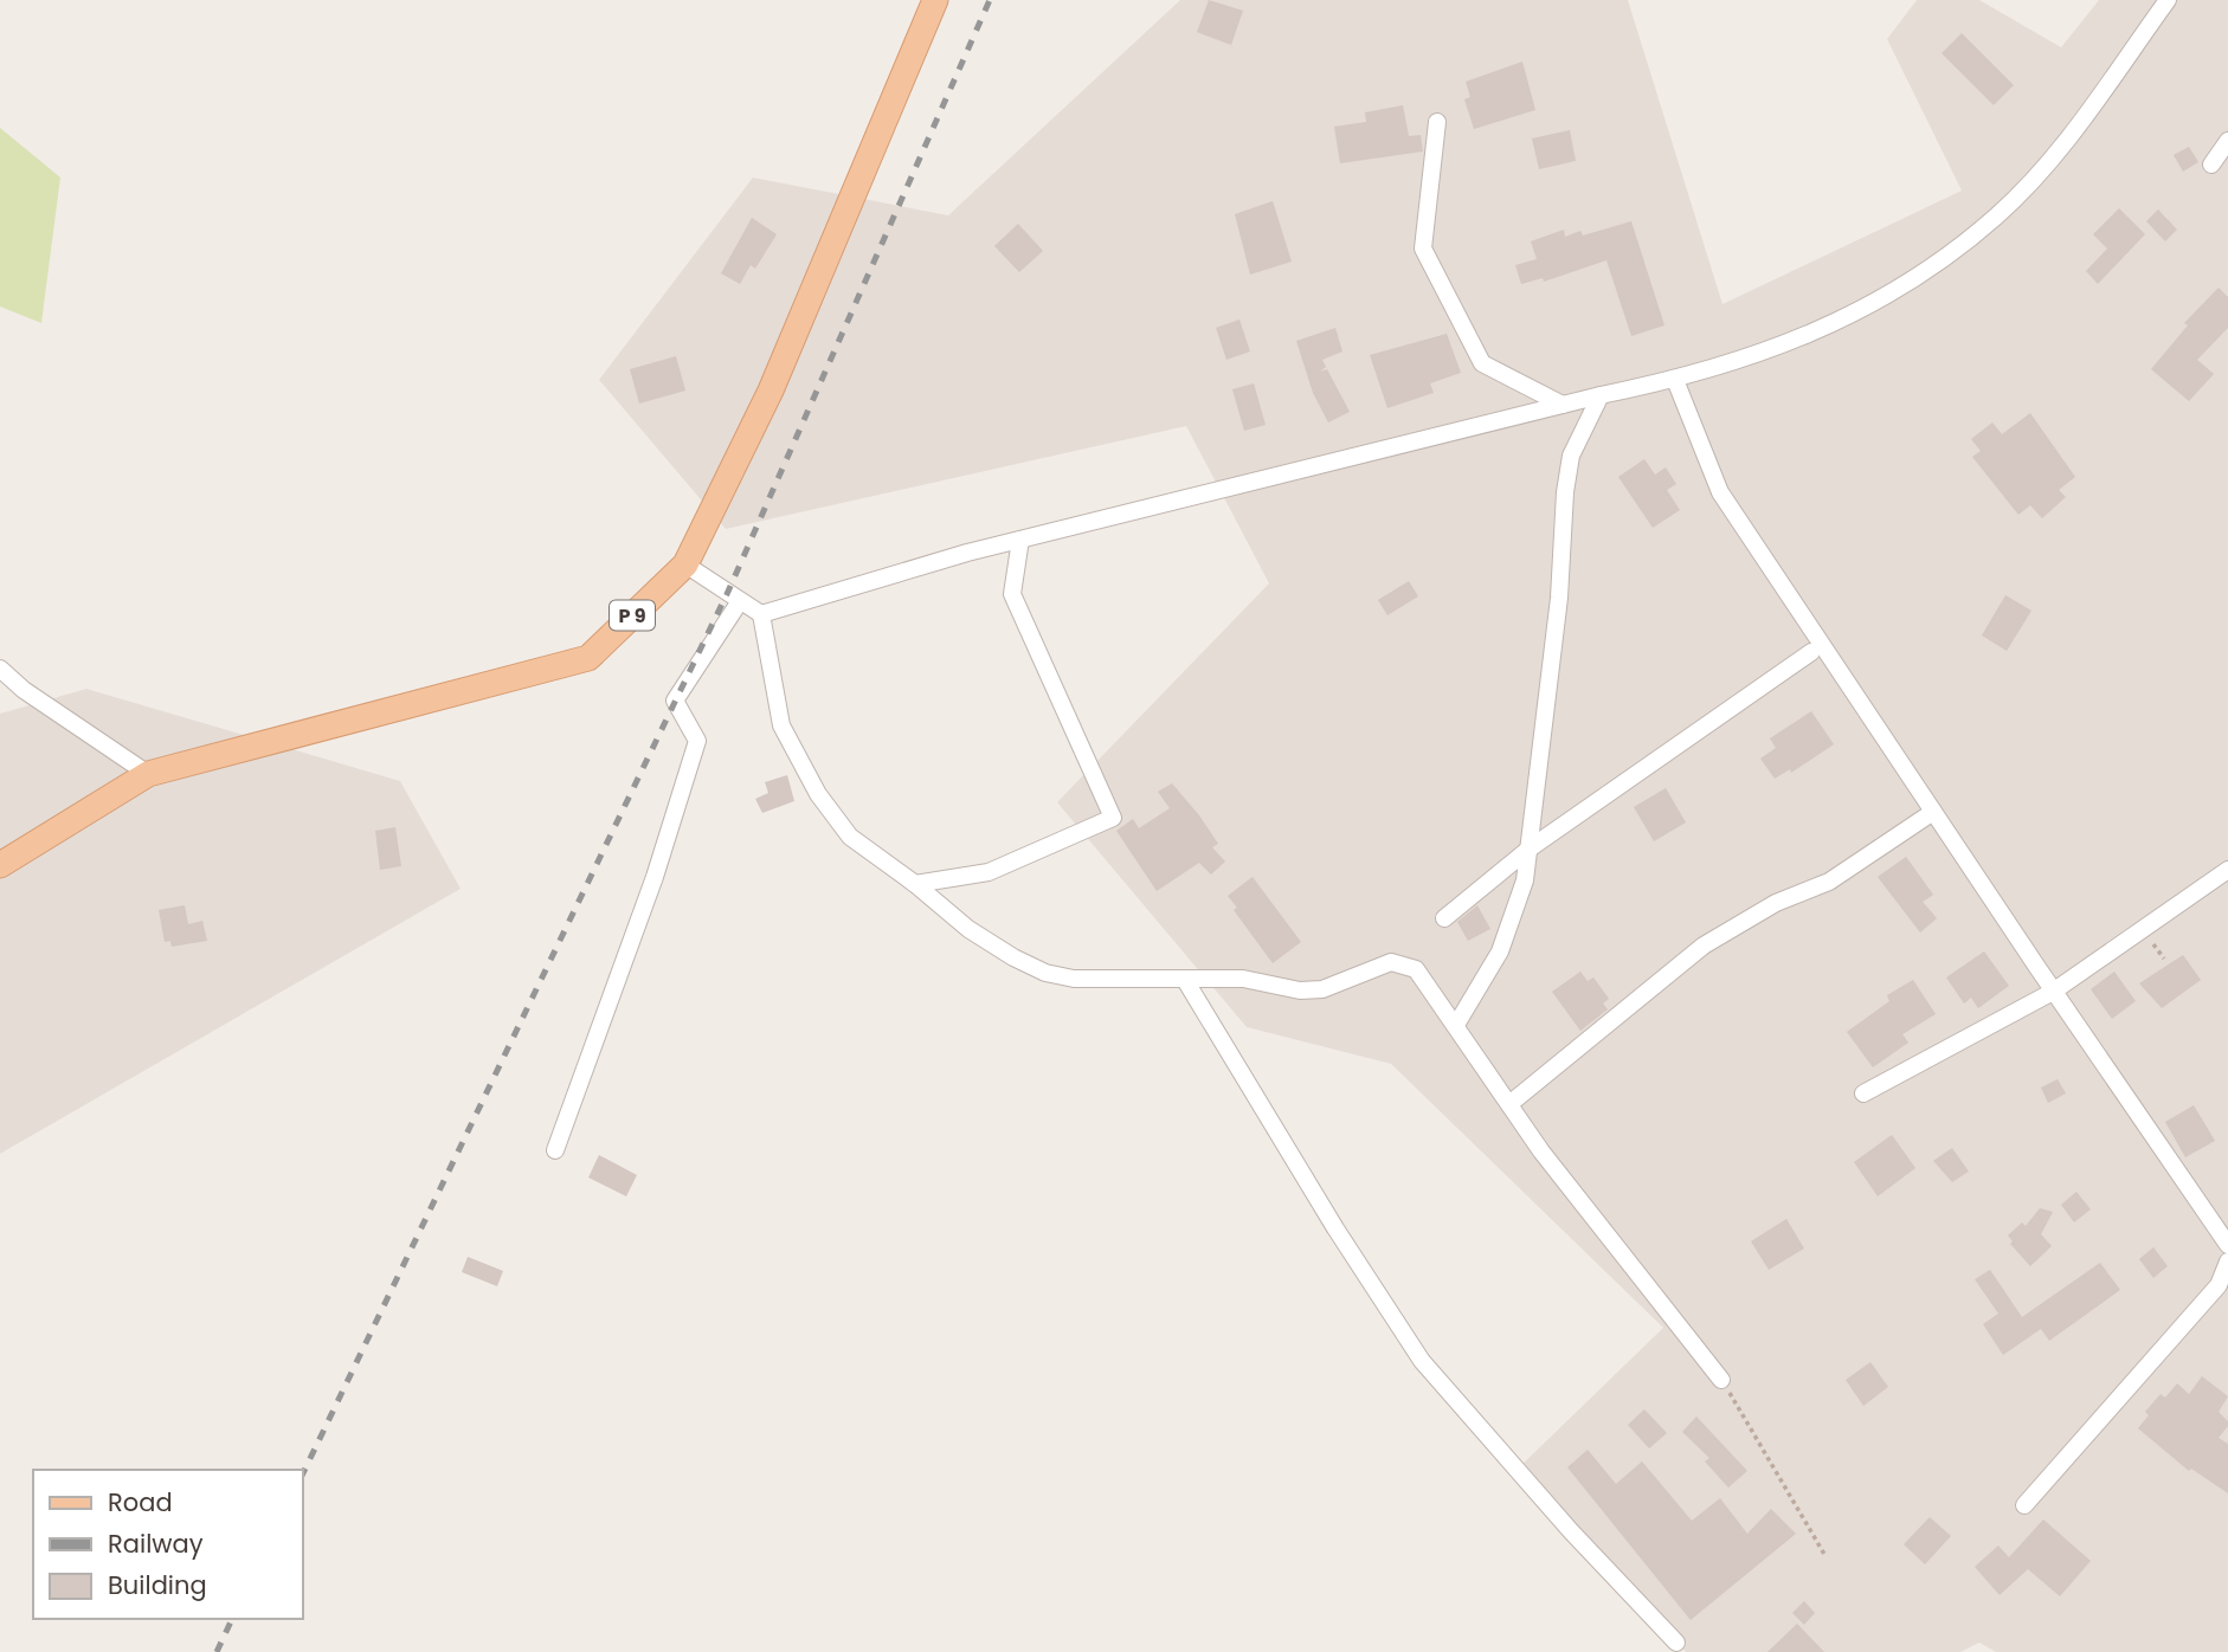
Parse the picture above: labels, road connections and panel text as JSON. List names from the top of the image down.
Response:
{
  "streets": {
    "main road": ["P 9"]
  },
  "legend": ["Road", "Railway", "Building"]
}
